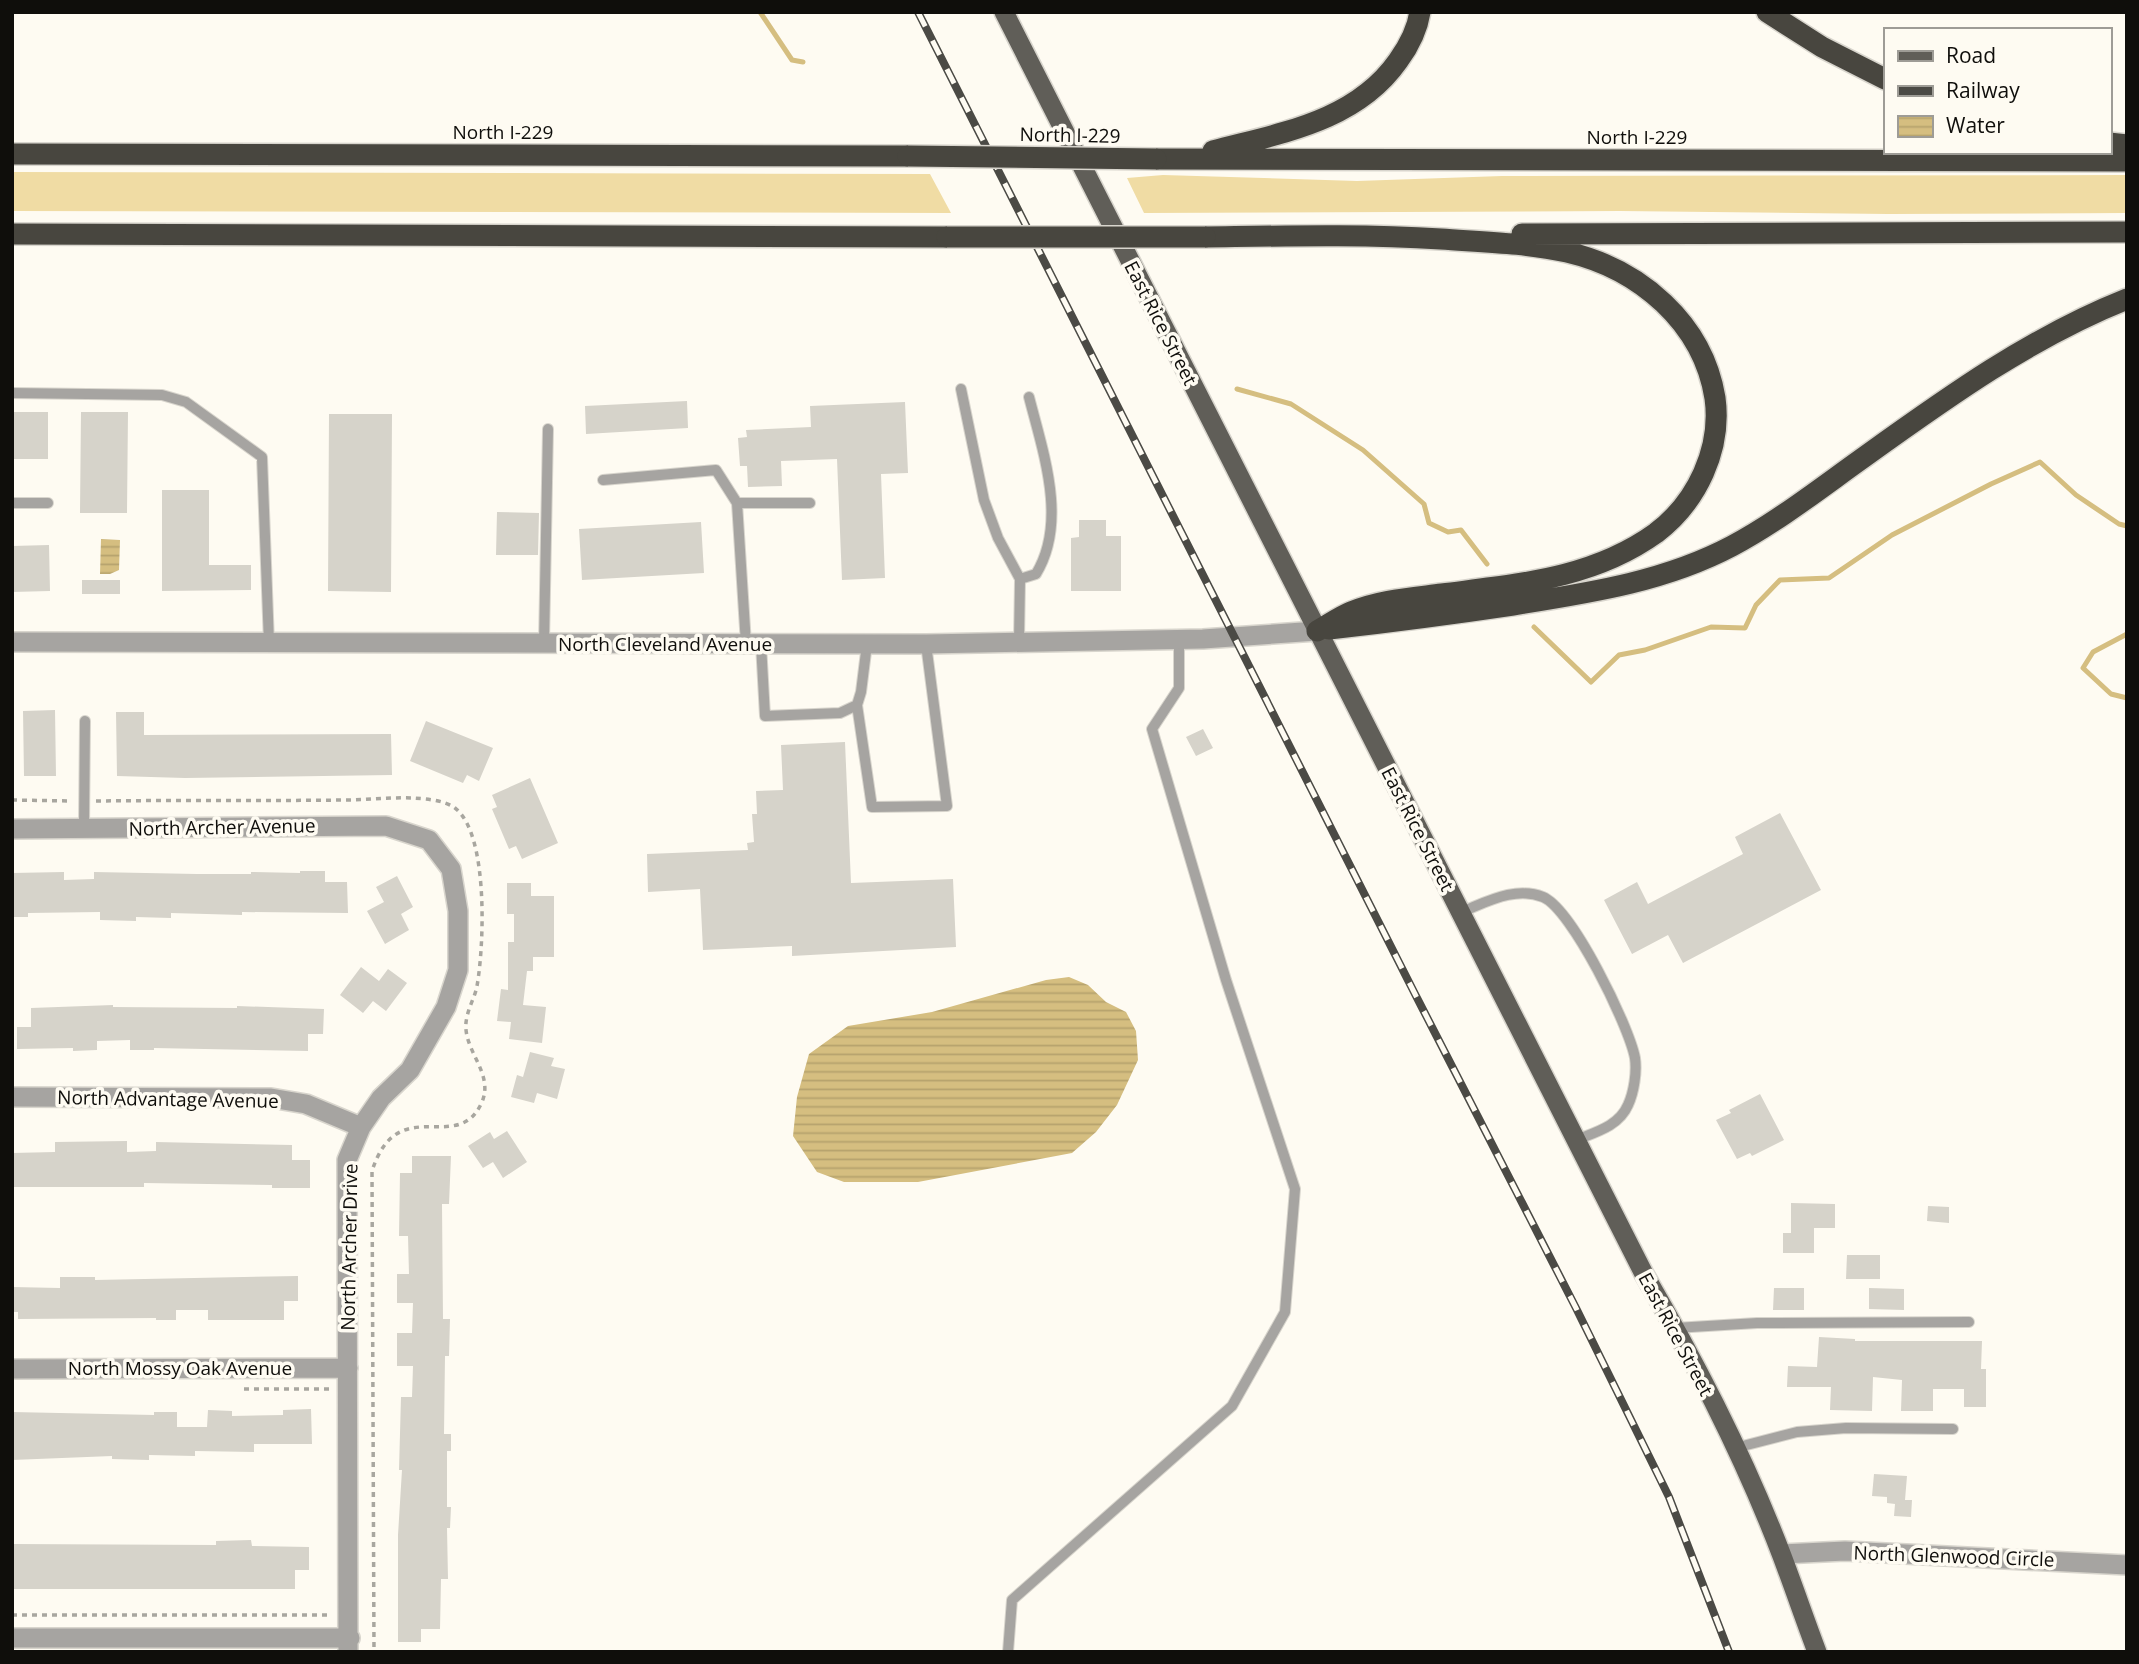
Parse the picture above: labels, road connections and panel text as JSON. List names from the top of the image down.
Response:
{
  "streets": {
    "highway": ["North I-229"],
    "main road": ["East Rice Street"],
    "street": [
      "North Cleveland Avenue",
      "North Archer Avenue",
      "North Advantage Avenue",
      "North Archer Drive",
      "North Mossy Oak Avenue",
      "North Glenwood Circle"
    ]
  },
  "crossings": [
    ["East Rice Street", "North Cleveland Avenue"],
    ["East Rice Street", "North Glenwood Circle"],
    ["North Archer Avenue", "North Archer Drive"],
    ["North Advantage Avenue", "North Archer Drive"],
    ["North Archer Drive", "North Mossy Oak Avenue"]
  ],
  "legend": ["Road", "Railway", "Water"]
}
